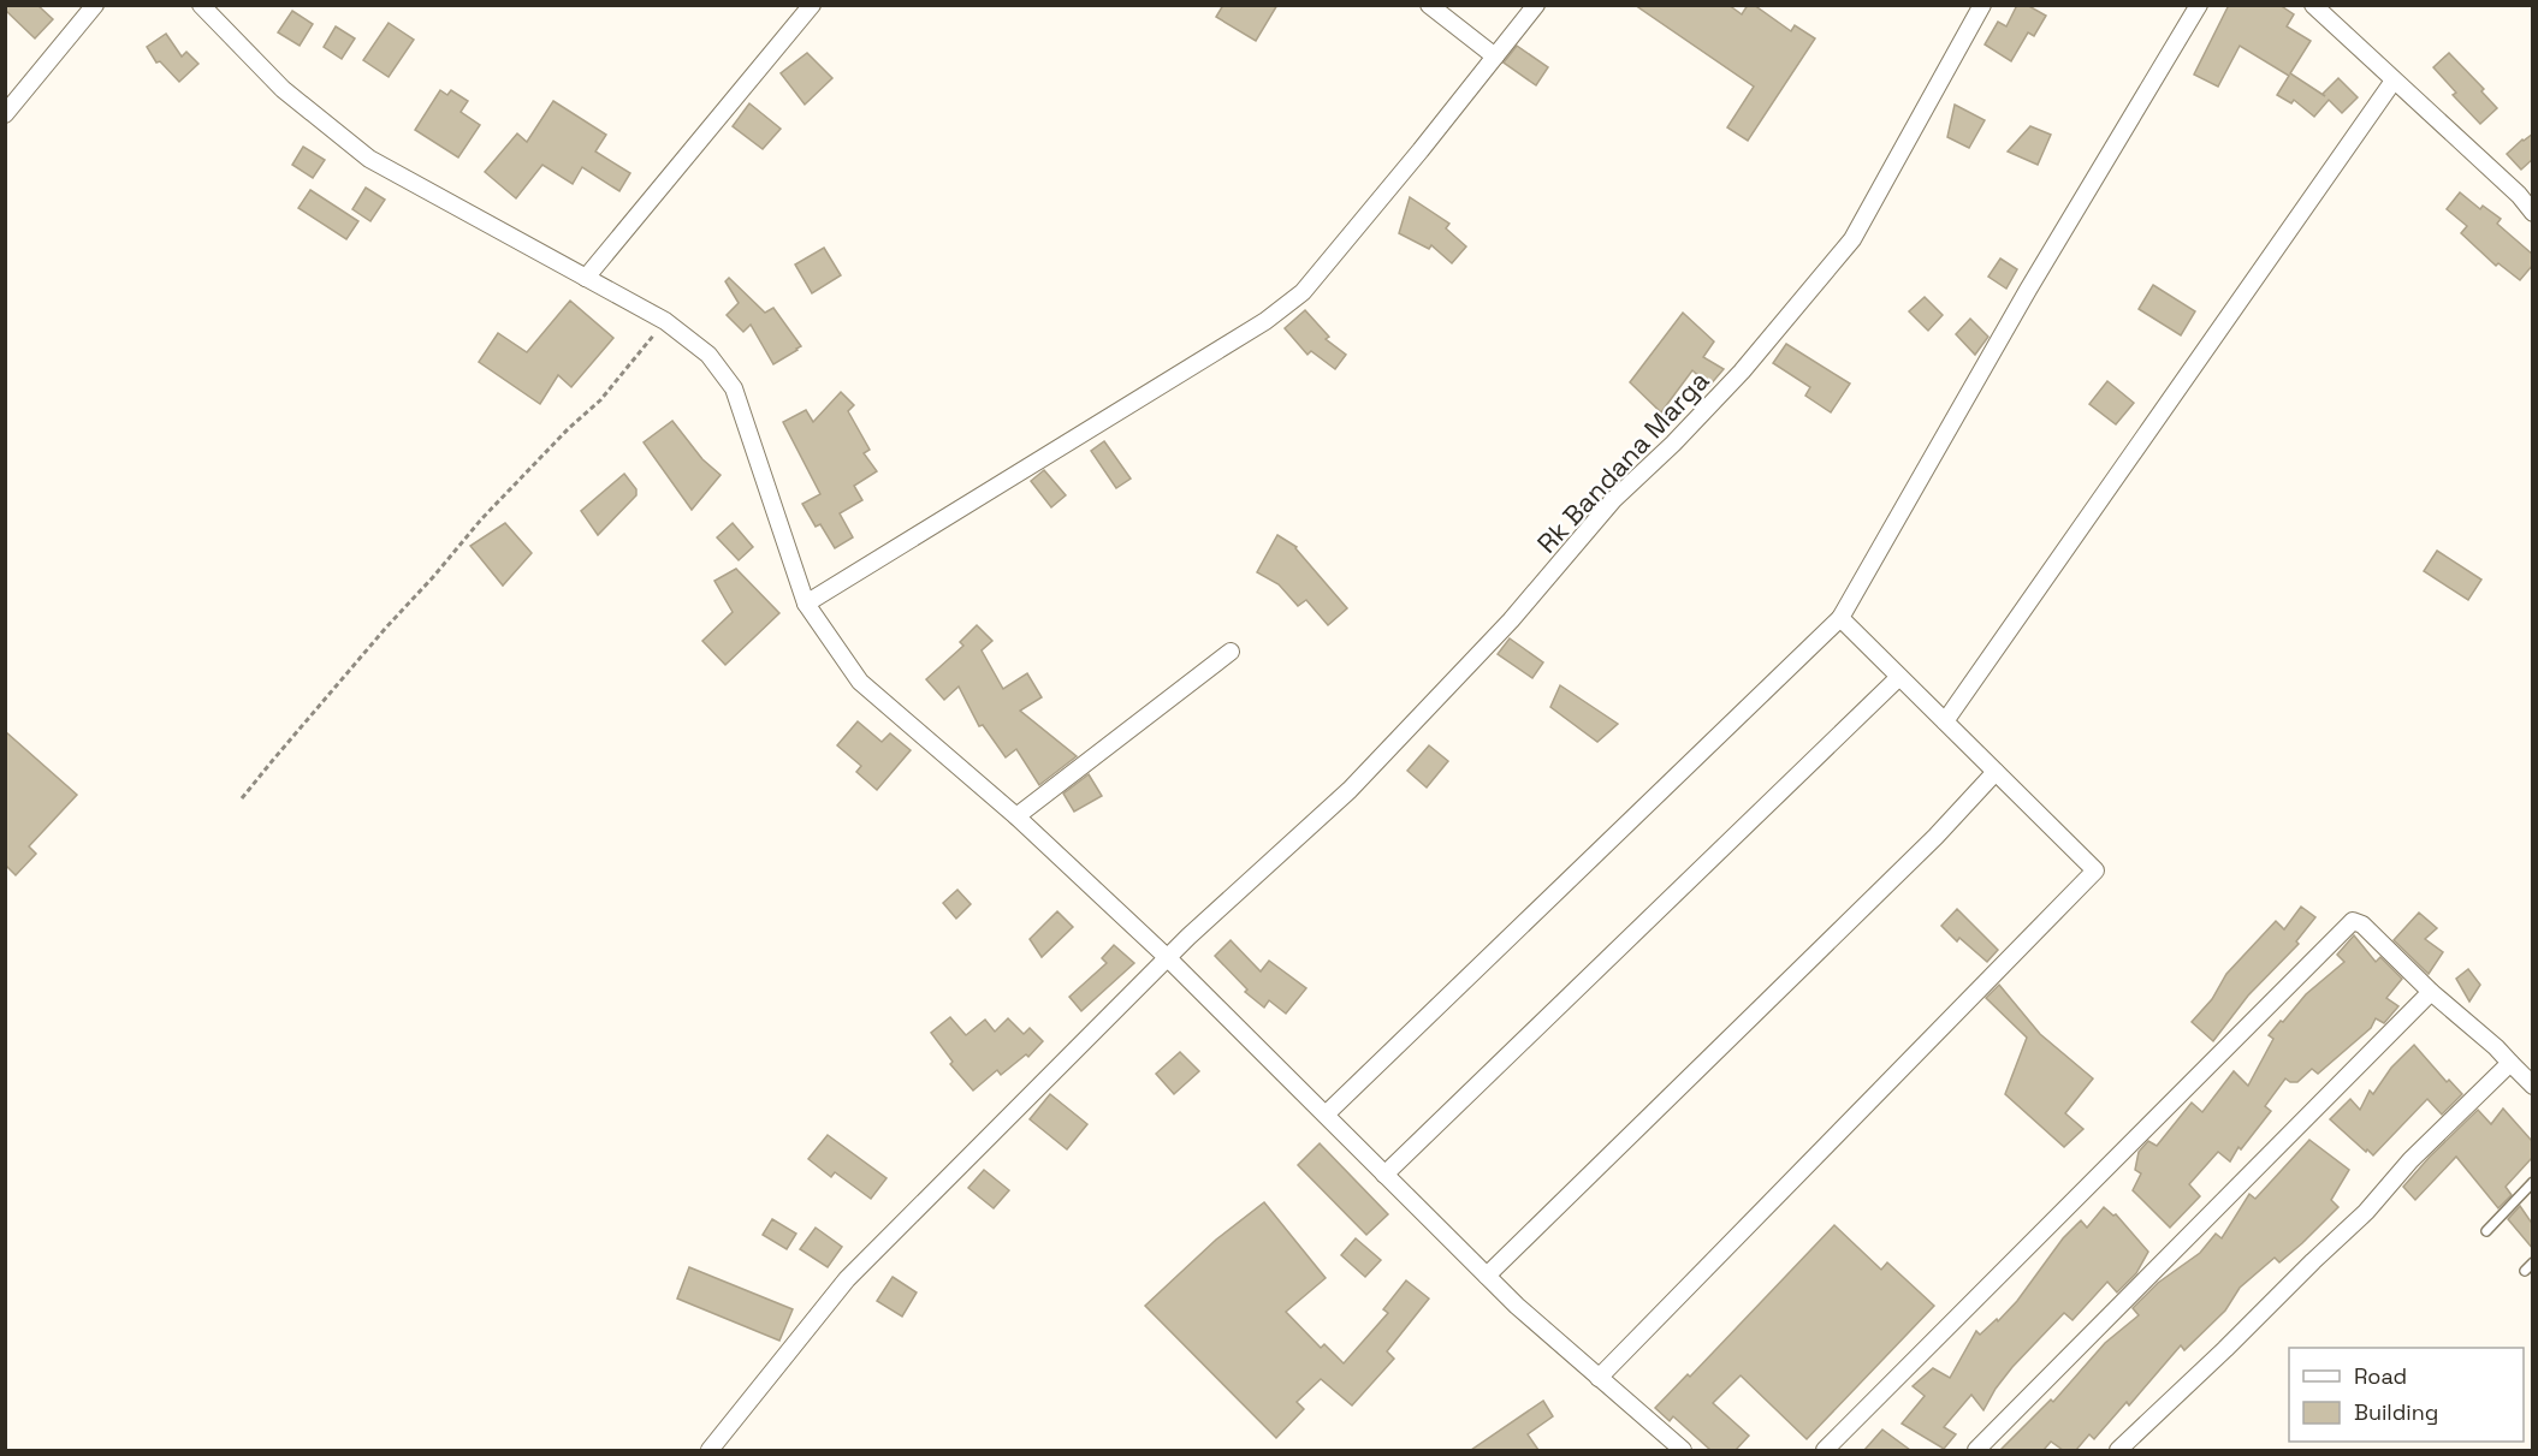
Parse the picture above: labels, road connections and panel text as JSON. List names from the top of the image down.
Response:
{
  "streets": {
    "street": ["Rk Bandana Marga"]
  },
  "legend": ["Road", "Building"]
}
